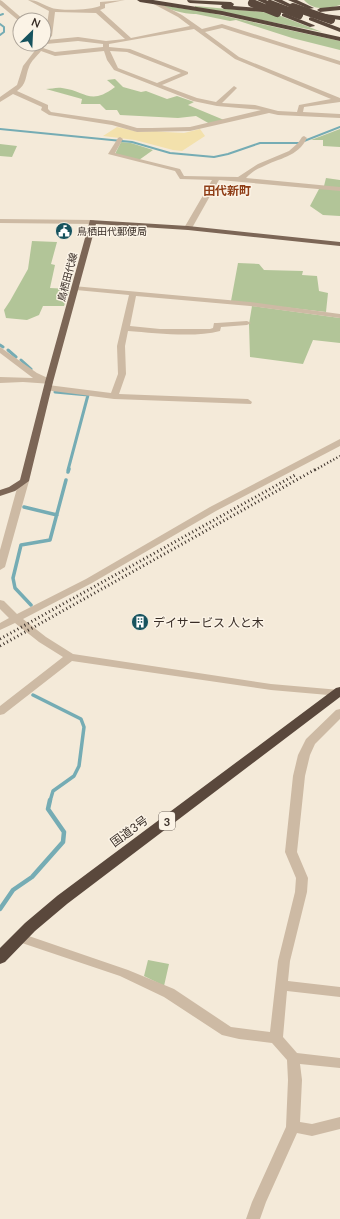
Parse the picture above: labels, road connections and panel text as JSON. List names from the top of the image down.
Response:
{
  "streets": {
    "highway": ["3", "国道3号"],
    "main road": ["鳥栖田代線"]
  },
  "districts": ["田代新町"],
  "places": {
    "public building": ["鳥栖田代郵便局"],
    "building": ["デイサービス 人と木"]
  },
  "north": "top right"
}
